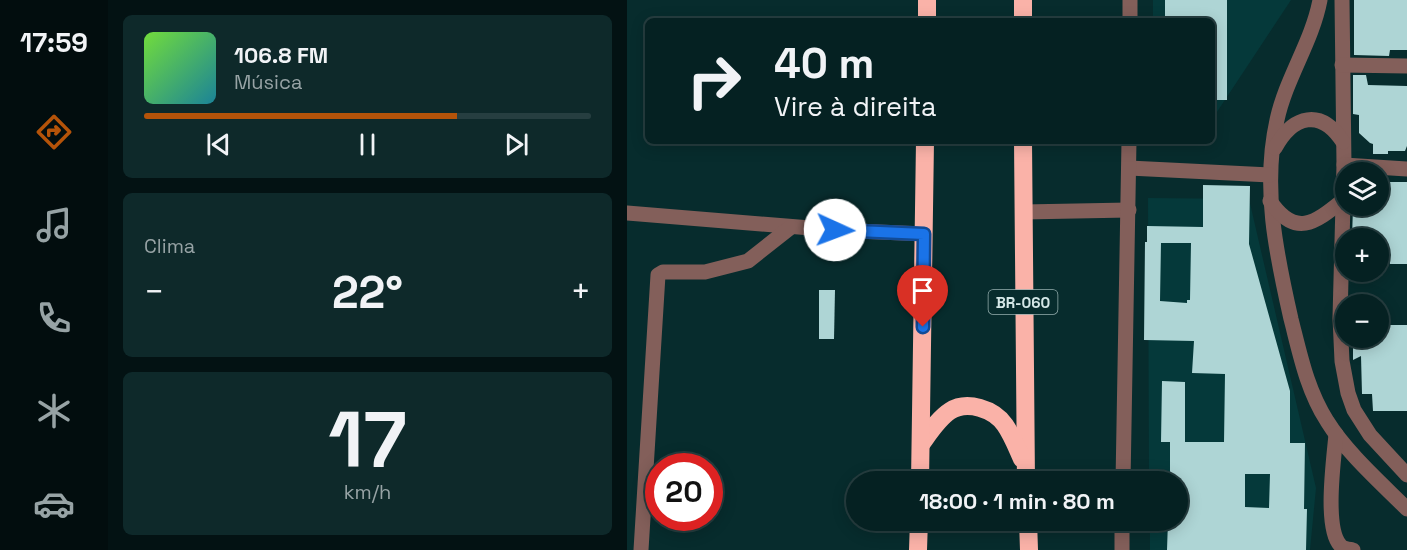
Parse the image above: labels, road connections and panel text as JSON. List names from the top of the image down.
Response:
{
  "streets": {
    "highway": ["BR-060"]
  },
  "page": {
    "tabs": "17:59",
    "turn": ["40 m", "Vire à direita"],
    "song": ["106.8 FM", "Música"],
    "map_buttons": ["+", "−"],
    "tile": [
      "Clima",
      ["17", "km/h"]
    ],
    "heat": ["−", "22°", "+"],
    "limit": "20",
    "trip": "18:00 · 1 min · 80 m"
  }
}
